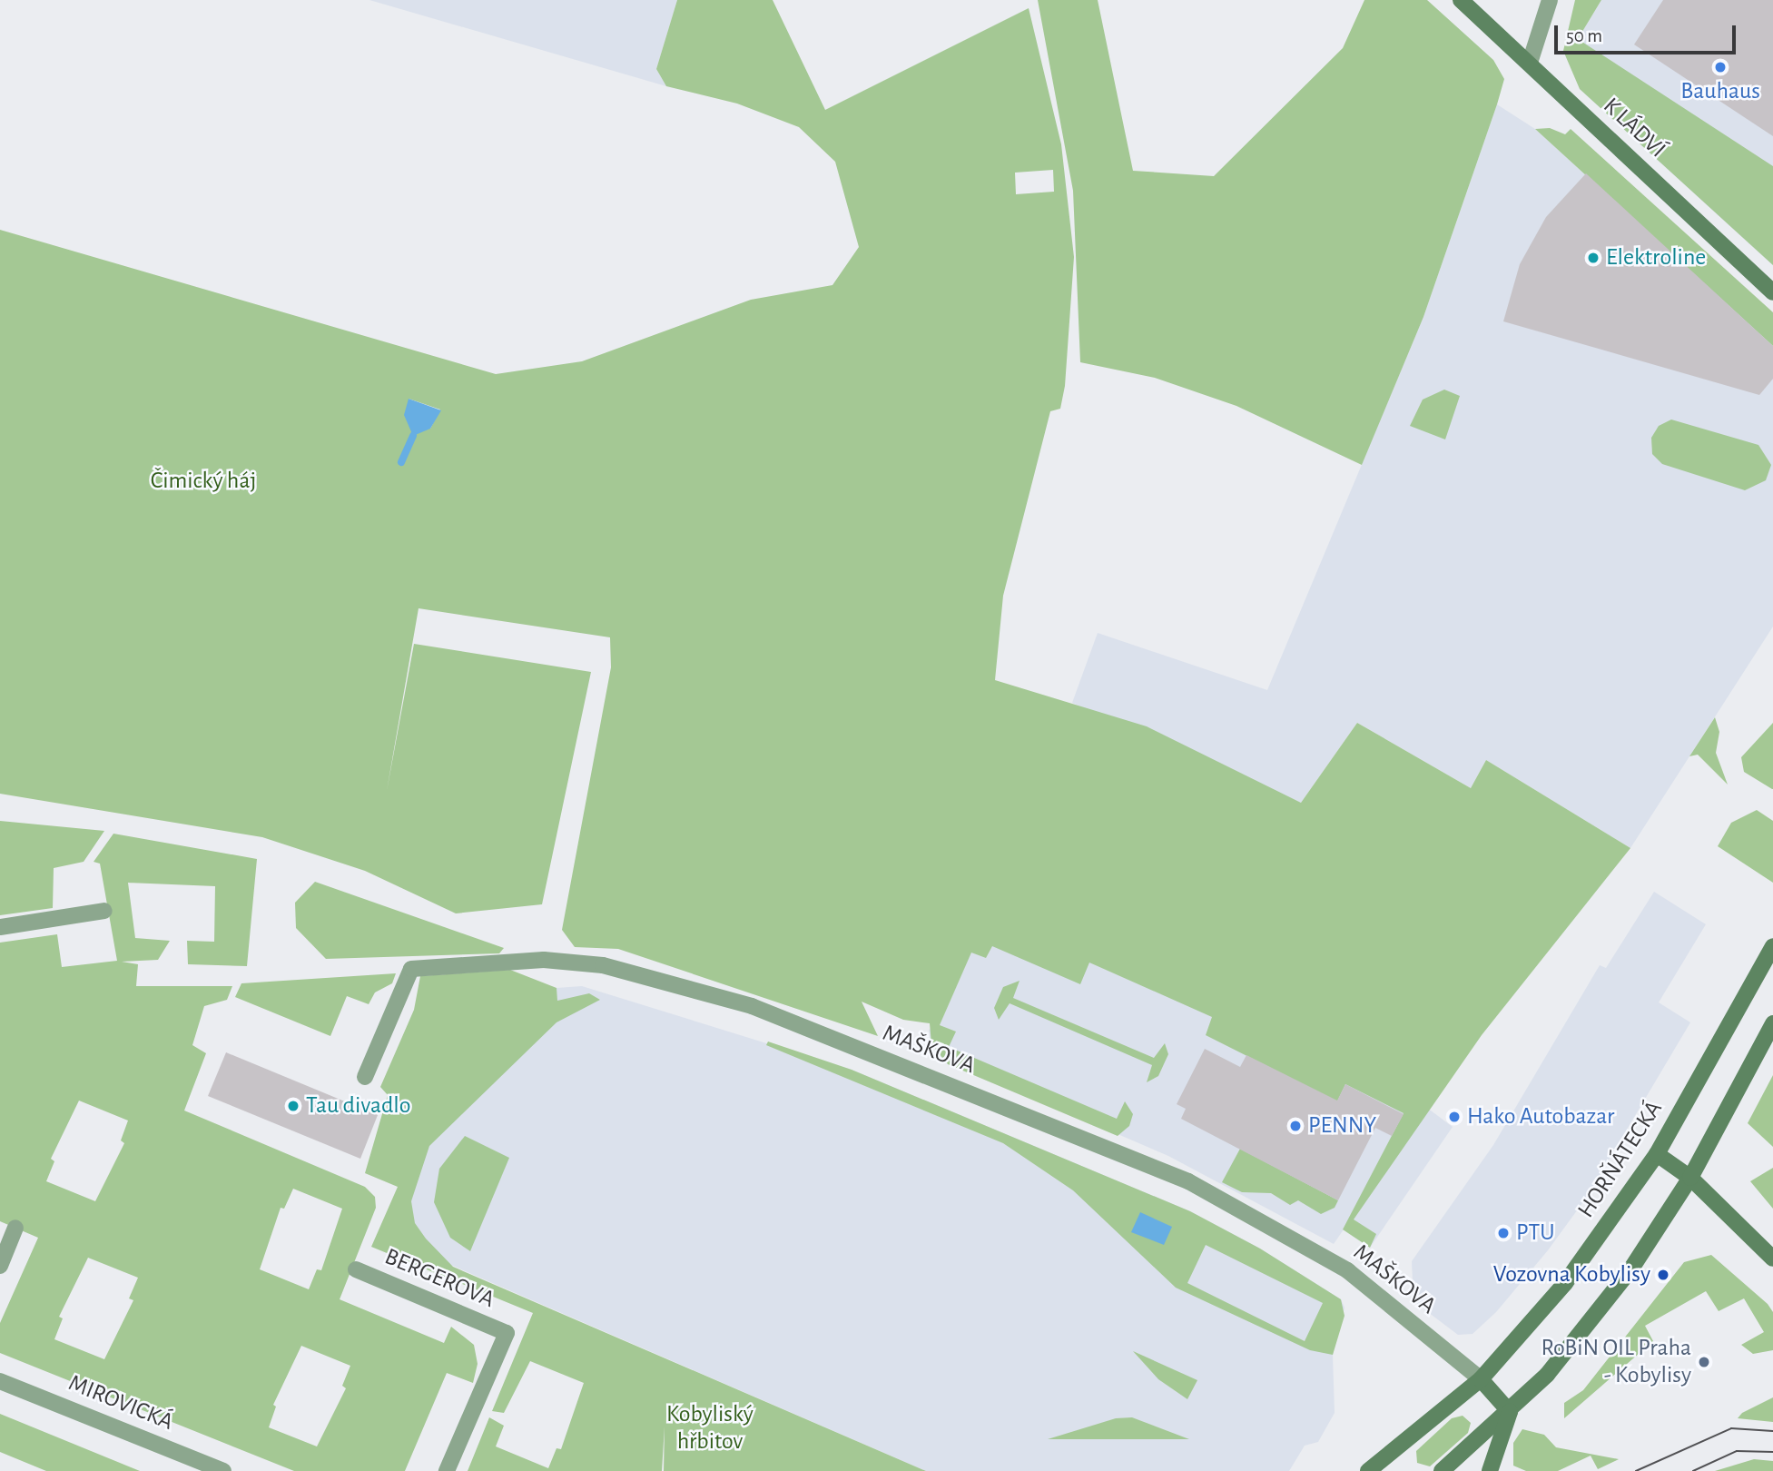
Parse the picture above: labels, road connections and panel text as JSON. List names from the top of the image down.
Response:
{
  "streets": {
    "main road": ["K LÁDVÍ", "HORŇÁTECKÁ"],
    "street": ["MAŠKOVA", "BERGEROVA", "MIROVICKÁ"]
  },
  "crossings": [
    ["MAŠKOVA", "HORŇÁTECKÁ"]
  ],
  "parks": ["Čimický háj", "Kobyliský hřbitov"],
  "places": [
    "Bauhaus",
    "Elektroline",
    "Tau divadlo",
    "Hako Autobazar",
    "PENNY",
    "PTU",
    "Vozovna Kobylisy",
    "RoBiN OIL Praha - Kobylisy"
  ],
  "scale_bar": "50 m"
}
